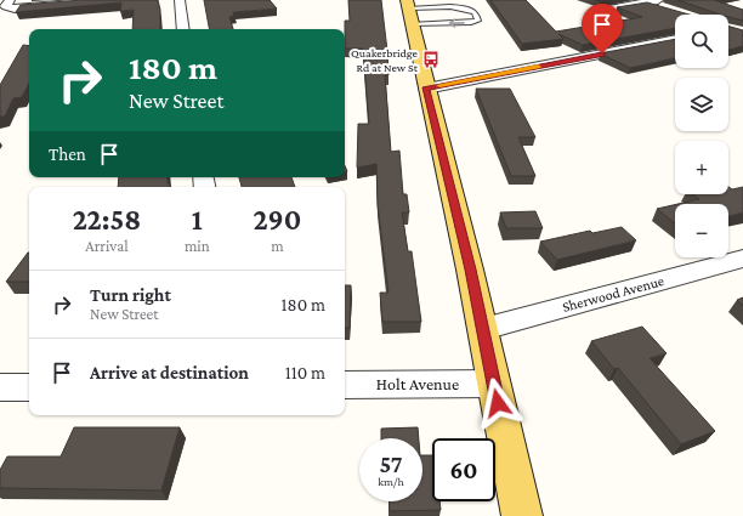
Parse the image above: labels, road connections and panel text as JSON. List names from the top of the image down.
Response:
{
  "streets": {
    "street": ["Sherwood Avenue", "Holt Avenue"]
  },
  "places": {
    "bus stop": ["Quakerbridge Rd at New St"]
  },
  "page": {
    "map_buttons": ["+", "−"],
    "turn": ["180 m", "New Street"],
    "then": "Then",
    "eta": [
      "22:58",
      "Arrival",
      "1",
      "min",
      "290",
      "m"
    ],
    "list": [
      {
        "name": "Turn right",
        "note": "New Street",
        "value": "180 m"
      },
      {
        "name": "Arrive at destination",
        "value": "110 m"
      }
    ],
    "speed": "57 km/h",
    "limit": "60"
  }
}
